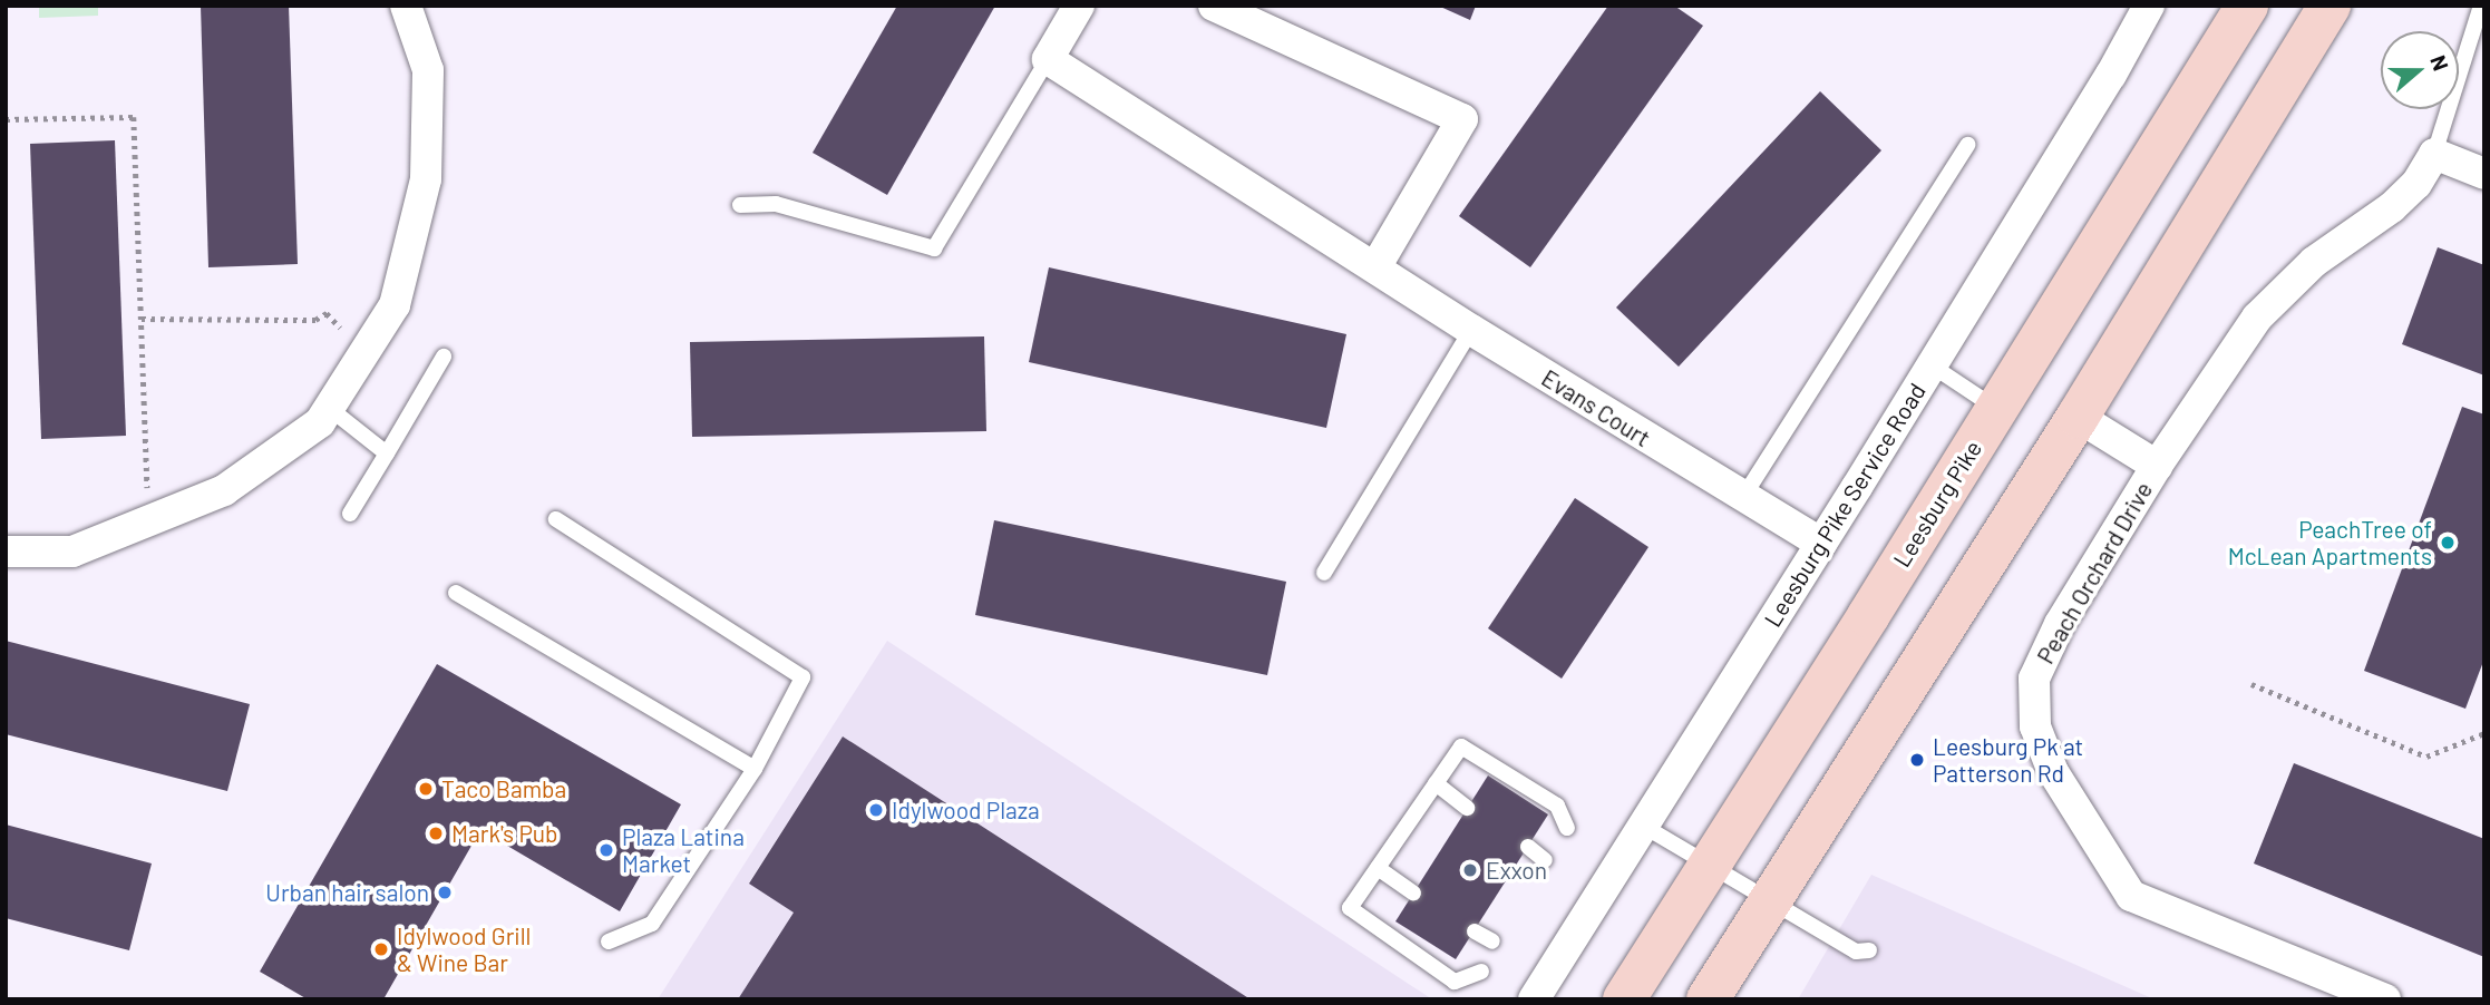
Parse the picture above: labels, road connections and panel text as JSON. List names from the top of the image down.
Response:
{
  "streets": {
    "main road": ["Leesburg Pike"],
    "street": ["Evans Court", "Leesburg Pike Service Road", "Peach Orchard Drive"]
  },
  "crossings": [
    ["Evans Court", "Leesburg Pike Service Road"]
  ],
  "places": [
    "PeachTree of McLean Apartments",
    "Leesburg Pk at Patterson Rd",
    "Taco Bamba",
    "Idylwood Plaza",
    "Mark's Pub",
    "Plaza Latina Market",
    "Exxon",
    "Urban hair salon",
    "Idylwood Grill & Wine Bar"
  ],
  "north": "right"
}
